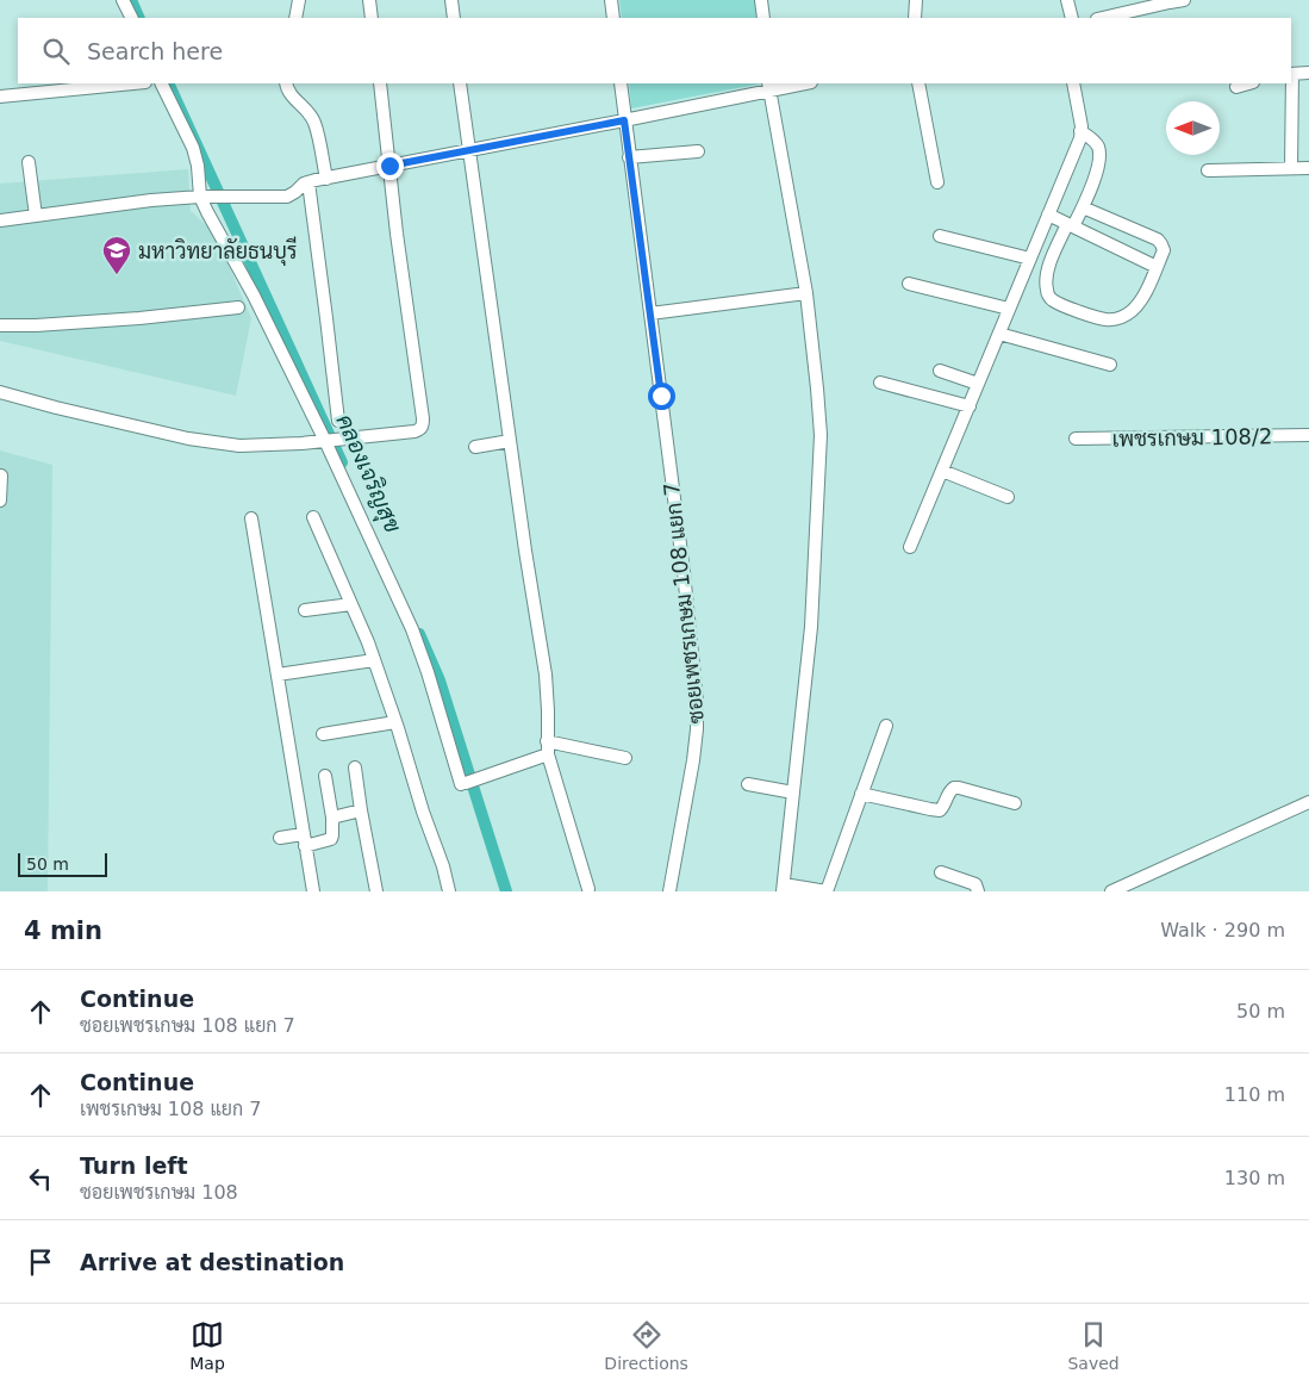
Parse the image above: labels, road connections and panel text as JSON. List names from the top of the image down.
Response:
{
  "streets": {
    "street": ["เพชรเกษม 108/2", "ซอยเพชรเกษม 108 แยก 7"]
  },
  "water": ["คลองเจริญสุข"],
  "places": {
    "school or university": ["มหาวิทยาลัยธนบุรี"]
  },
  "scale_bar": "50 m",
  "north": "left",
  "page": {
    "search": "Search here",
    "scale": "50 m",
    "heading": ["4 min", "Walk · 290 m"],
    "list": [
      ["Continue", "ซอยเพชรเกษม 108 แยก 7", "50 m"],
      ["Continue", "เพชรเกษม 108 แยก 7", "110 m"],
      ["Turn left", "ซอยเพชรเกษม 108", "130 m"],
      "Arrive at destination"
    ],
    "nav": ["Map", "Directions", "Saved"]
  }
}
